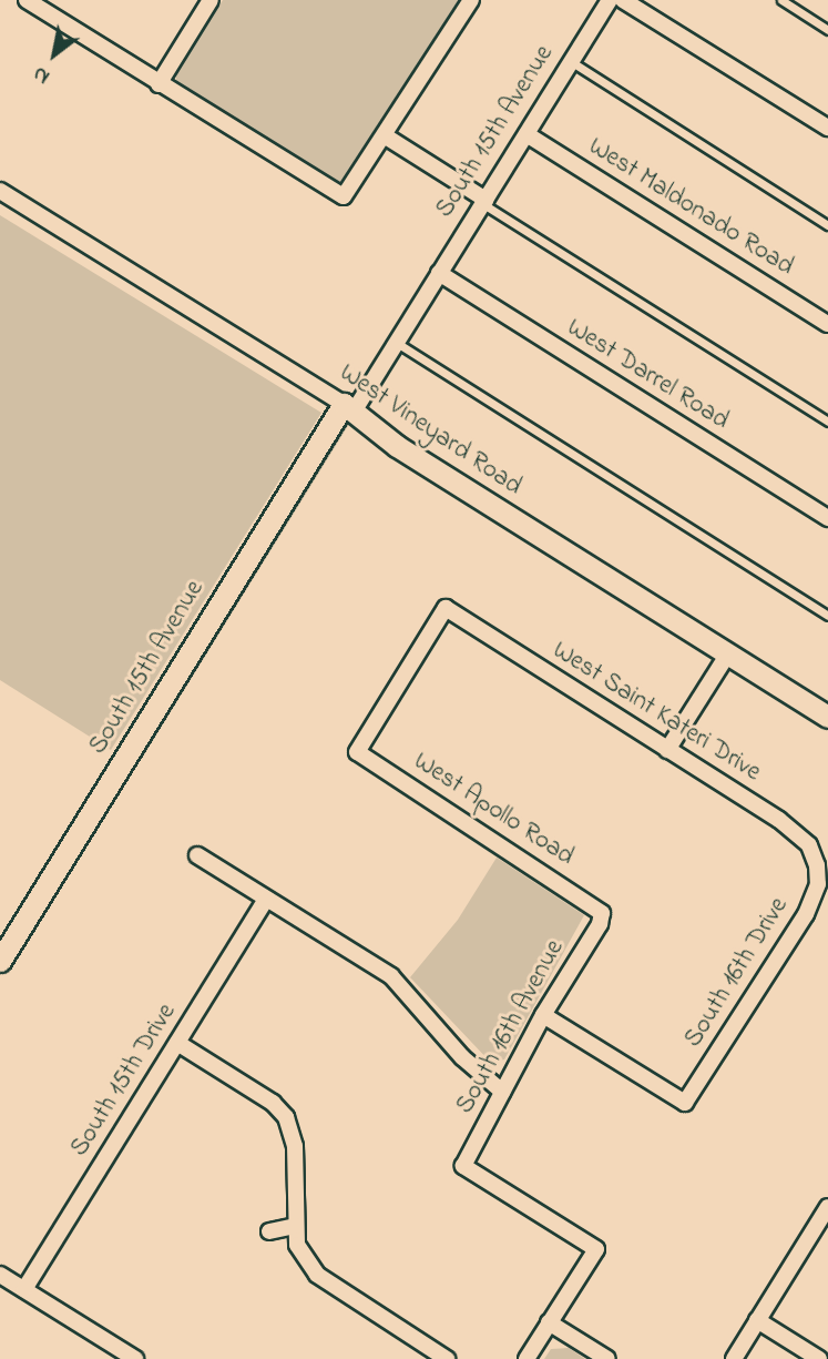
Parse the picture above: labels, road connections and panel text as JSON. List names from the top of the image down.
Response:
{
  "streets": {
    "street": [
      "South 15th Avenue",
      "West Maldonado Road",
      "West Darrel Road",
      "West Vineyard Road",
      "West Saint Kateri Drive",
      "West Apollo Road",
      "South 16th Drive",
      "South 16th Avenue",
      "South 15th Drive"
    ]
  },
  "crossings": [
    ["South 15th Avenue", "West Maldonado Road"],
    ["South 15th Avenue", "West Darrel Road"],
    ["South 15th Avenue", "West Vineyard Road"],
    ["West Saint Kateri Drive", "West Apollo Road"],
    ["West Saint Kateri Drive", "South 16th Drive"],
    ["West Apollo Road", "South 16th Avenue"],
    ["South 16th Drive", "South 16th Avenue"]
  ],
  "north": "bottom left"
}
